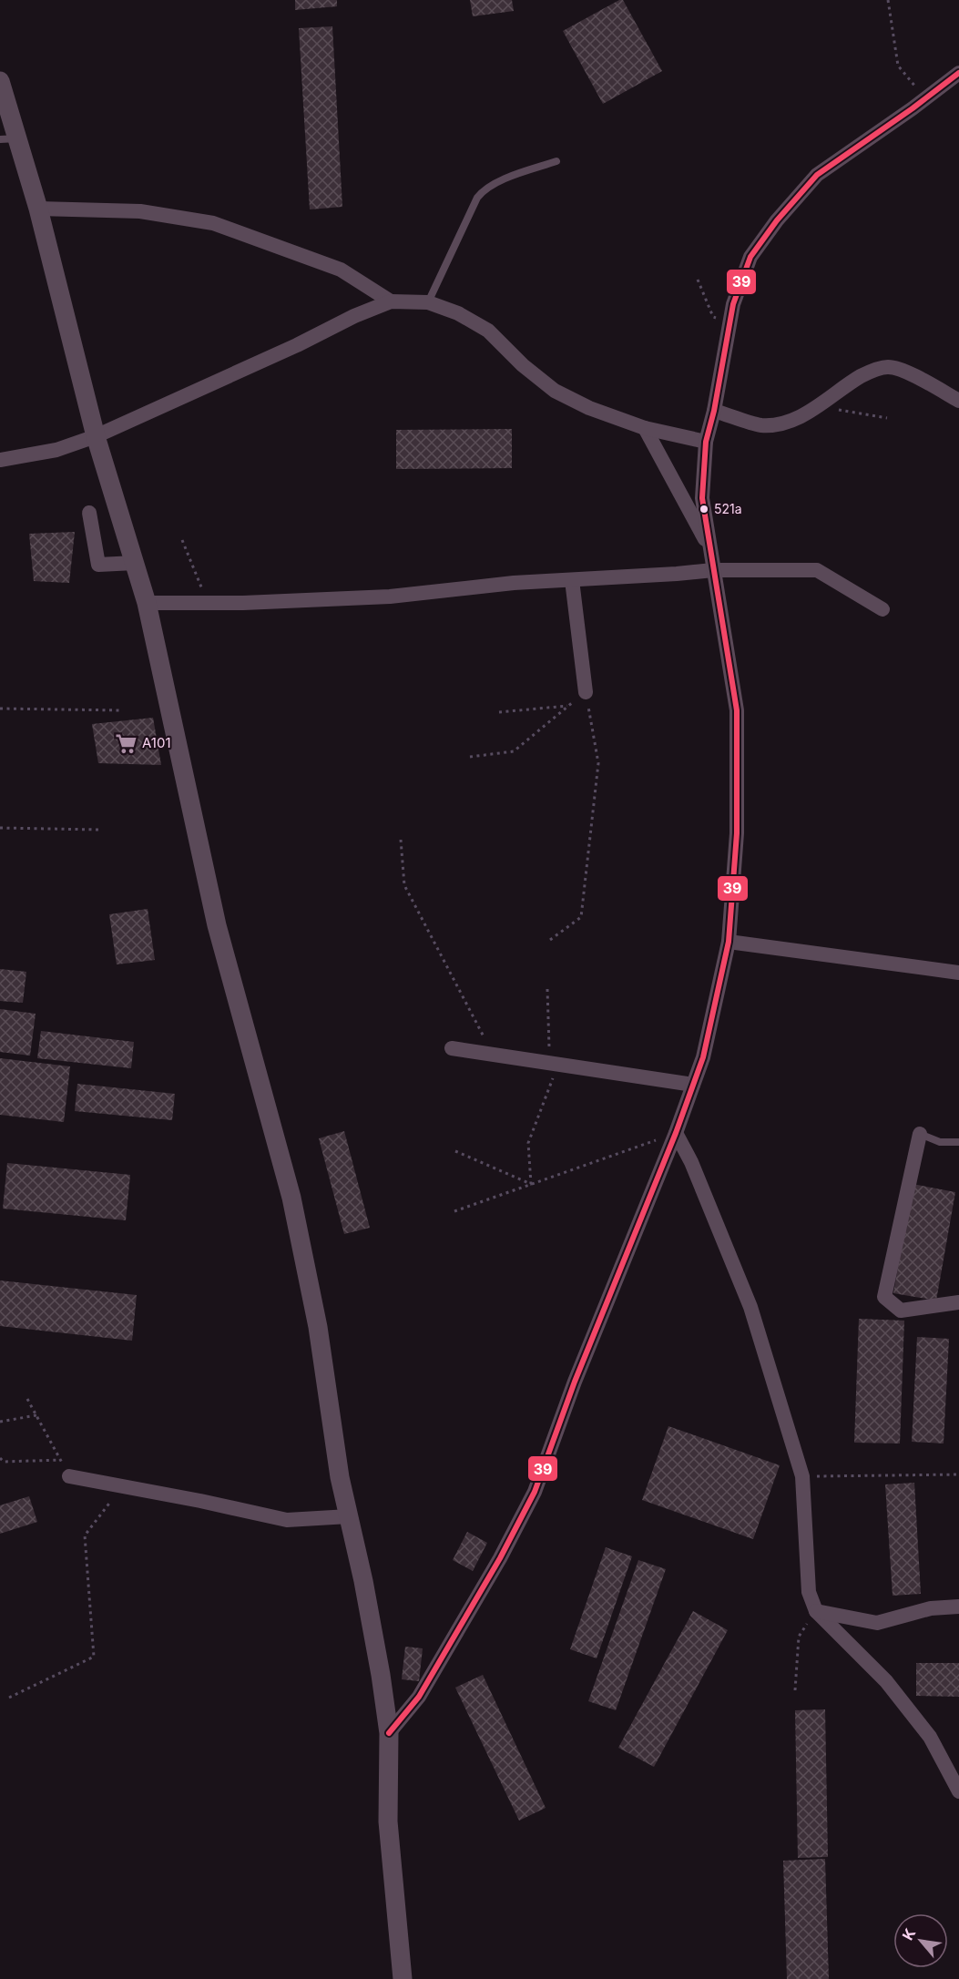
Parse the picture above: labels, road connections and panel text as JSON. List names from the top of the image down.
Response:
{
  "places": {
    "other": ["521a"],
    "supermarket": ["A101"]
  },
  "lines": ["transit line 39"],
  "north": "top left"
}
